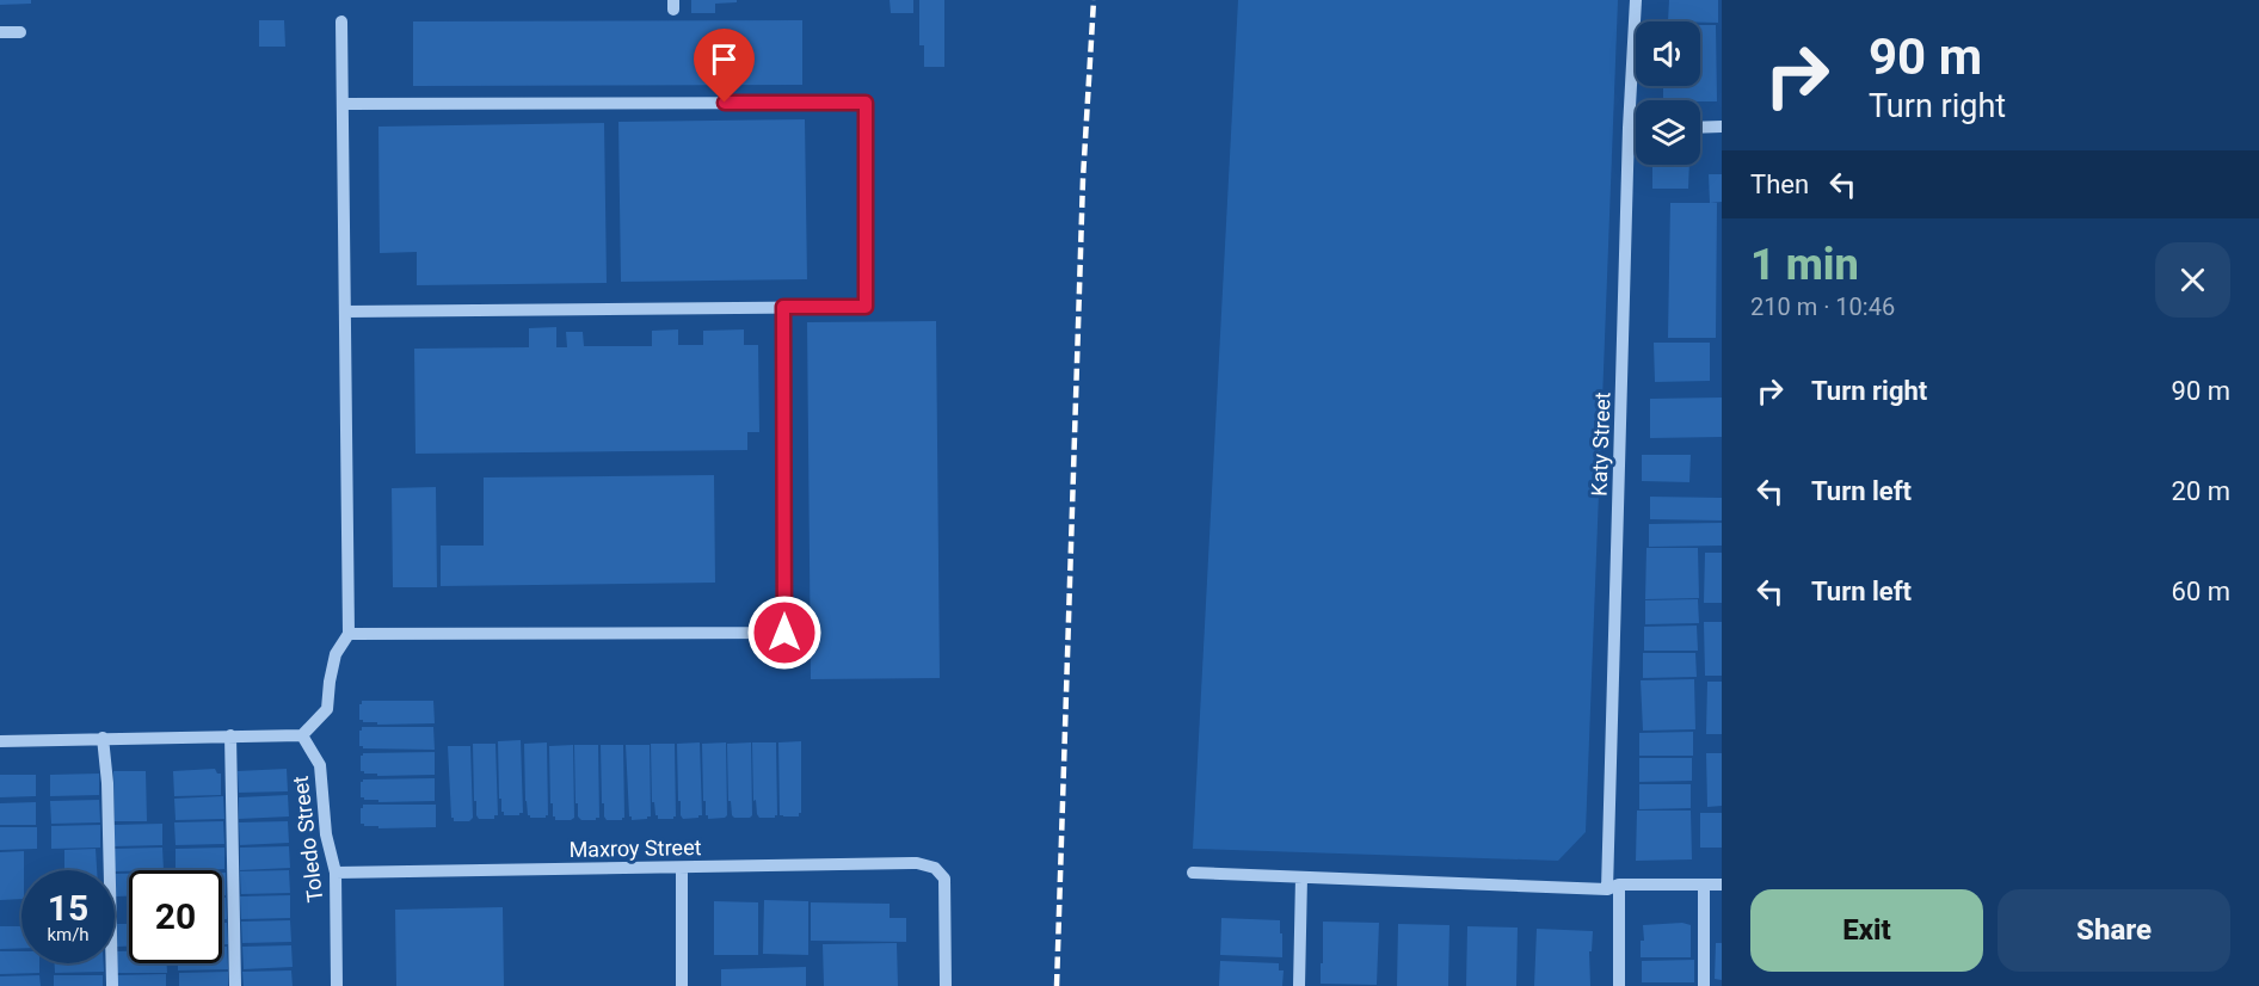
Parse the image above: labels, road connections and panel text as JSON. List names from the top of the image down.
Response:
{
  "streets": {
    "street": ["Katy Street", "Toledo Street", "Maxroy Street"]
  },
  "crossings": [
    ["Toledo Street", "Maxroy Street"]
  ],
  "page": {
    "turn": ["90 m", "Turn right"],
    "then": "Then",
    "heading": ["1 min", "210 m · 10:46"],
    "list": [
      {
        "name": "Turn right",
        "value": "90 m"
      },
      {
        "name": "Turn left",
        "value": "20 m"
      },
      {
        "name": "Turn left",
        "value": "60 m"
      }
    ],
    "speed": "15 km/h",
    "limit": "20",
    "buttons": ["Exit", "Share"]
  }
}
